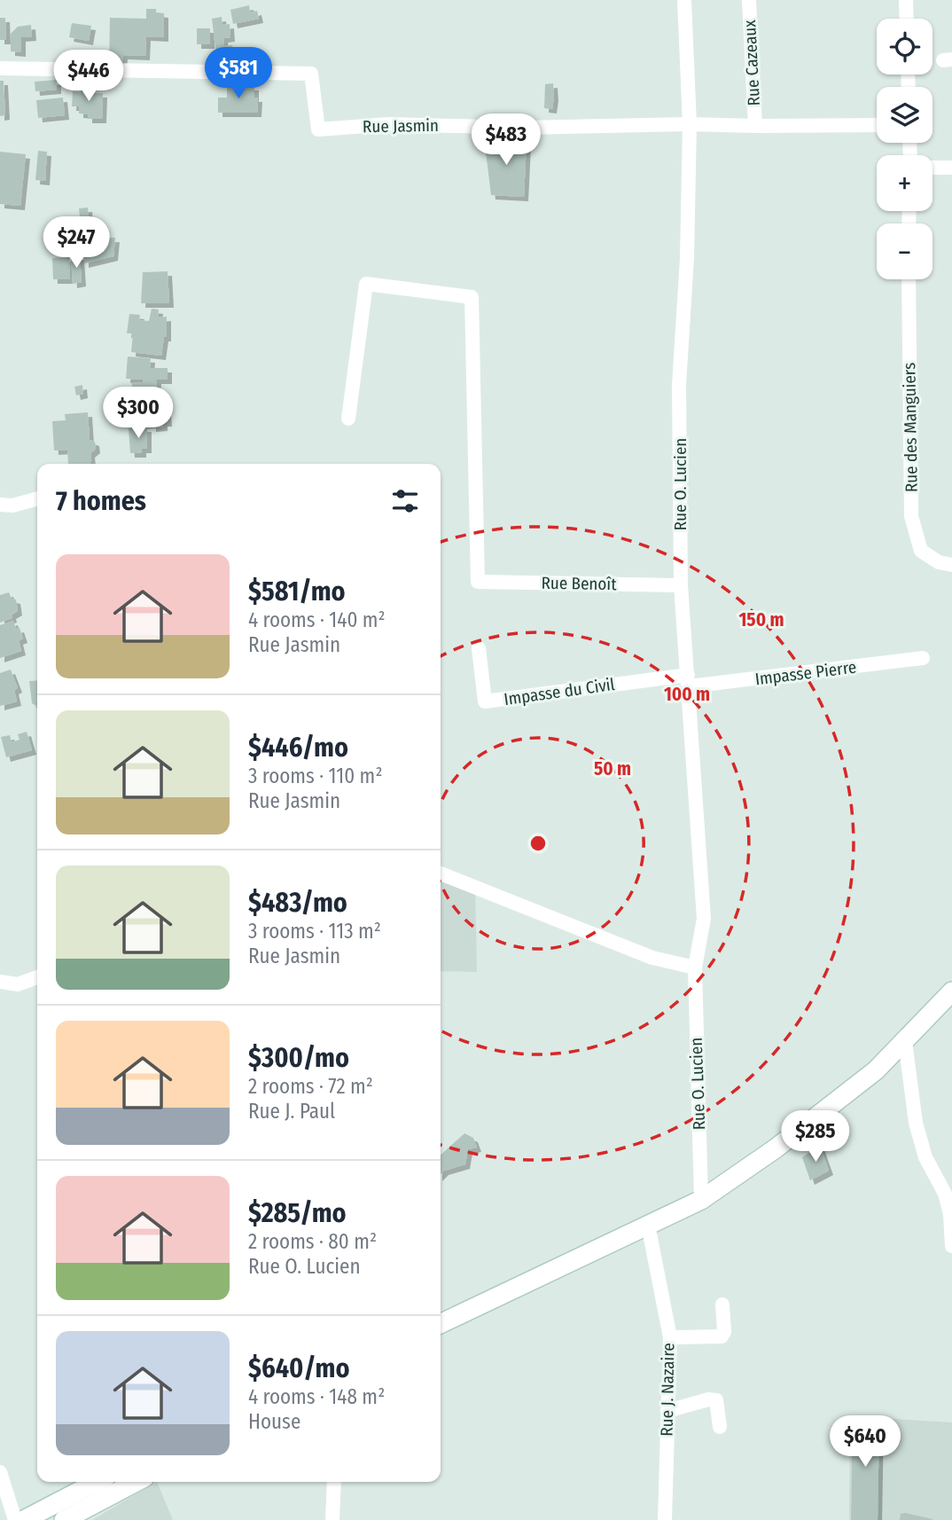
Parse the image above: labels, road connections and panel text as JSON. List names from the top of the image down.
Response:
{
  "streets": {
    "street": [
      "Rue Cazeaux",
      "Rue Jasmin",
      "Rue des Manguiers",
      "Rue O. Lucien",
      "Rue Benoît",
      "Impasse Pierre",
      "Impasse du Civil",
      "Rue J. Nazaire"
    ]
  },
  "crossings": [
    ["Rue Cazeaux", "Rue Jasmin"],
    ["Rue Jasmin", "Rue O. Lucien"],
    ["Rue O. Lucien", "Rue Benoît"],
    ["Rue O. Lucien", "Impasse Pierre"],
    ["Rue O. Lucien", "Impasse du Civil"],
    ["Impasse Pierre", "Impasse du Civil"]
  ],
  "page": {
    "map_buttons": ["+", "−"],
    "price": [
      "$581",
      "$446",
      "$483",
      "$247",
      "$300",
      "$285",
      "$640"
    ],
    "heading": "7 homes",
    "list": [
      {
        "name": "$581/mo",
        "note": "4 rooms · 140 m² · Rue Jasmin"
      },
      {
        "name": "$446/mo",
        "note": "3 rooms · 110 m² · Rue Jasmin"
      },
      {
        "name": "$483/mo",
        "note": "3 rooms · 113 m² · Rue Jasmin"
      },
      {
        "name": "$300/mo",
        "note": "2 rooms · 72 m² · Rue J. Paul"
      },
      {
        "name": "$285/mo",
        "note": "2 rooms · 80 m² · Rue O. Lucien"
      },
      {
        "name": "$640/mo",
        "note": "4 rooms · 148 m² · House"
      }
    ]
  },
  "rings": ["150 m", "100 m", "50 m"]
}
